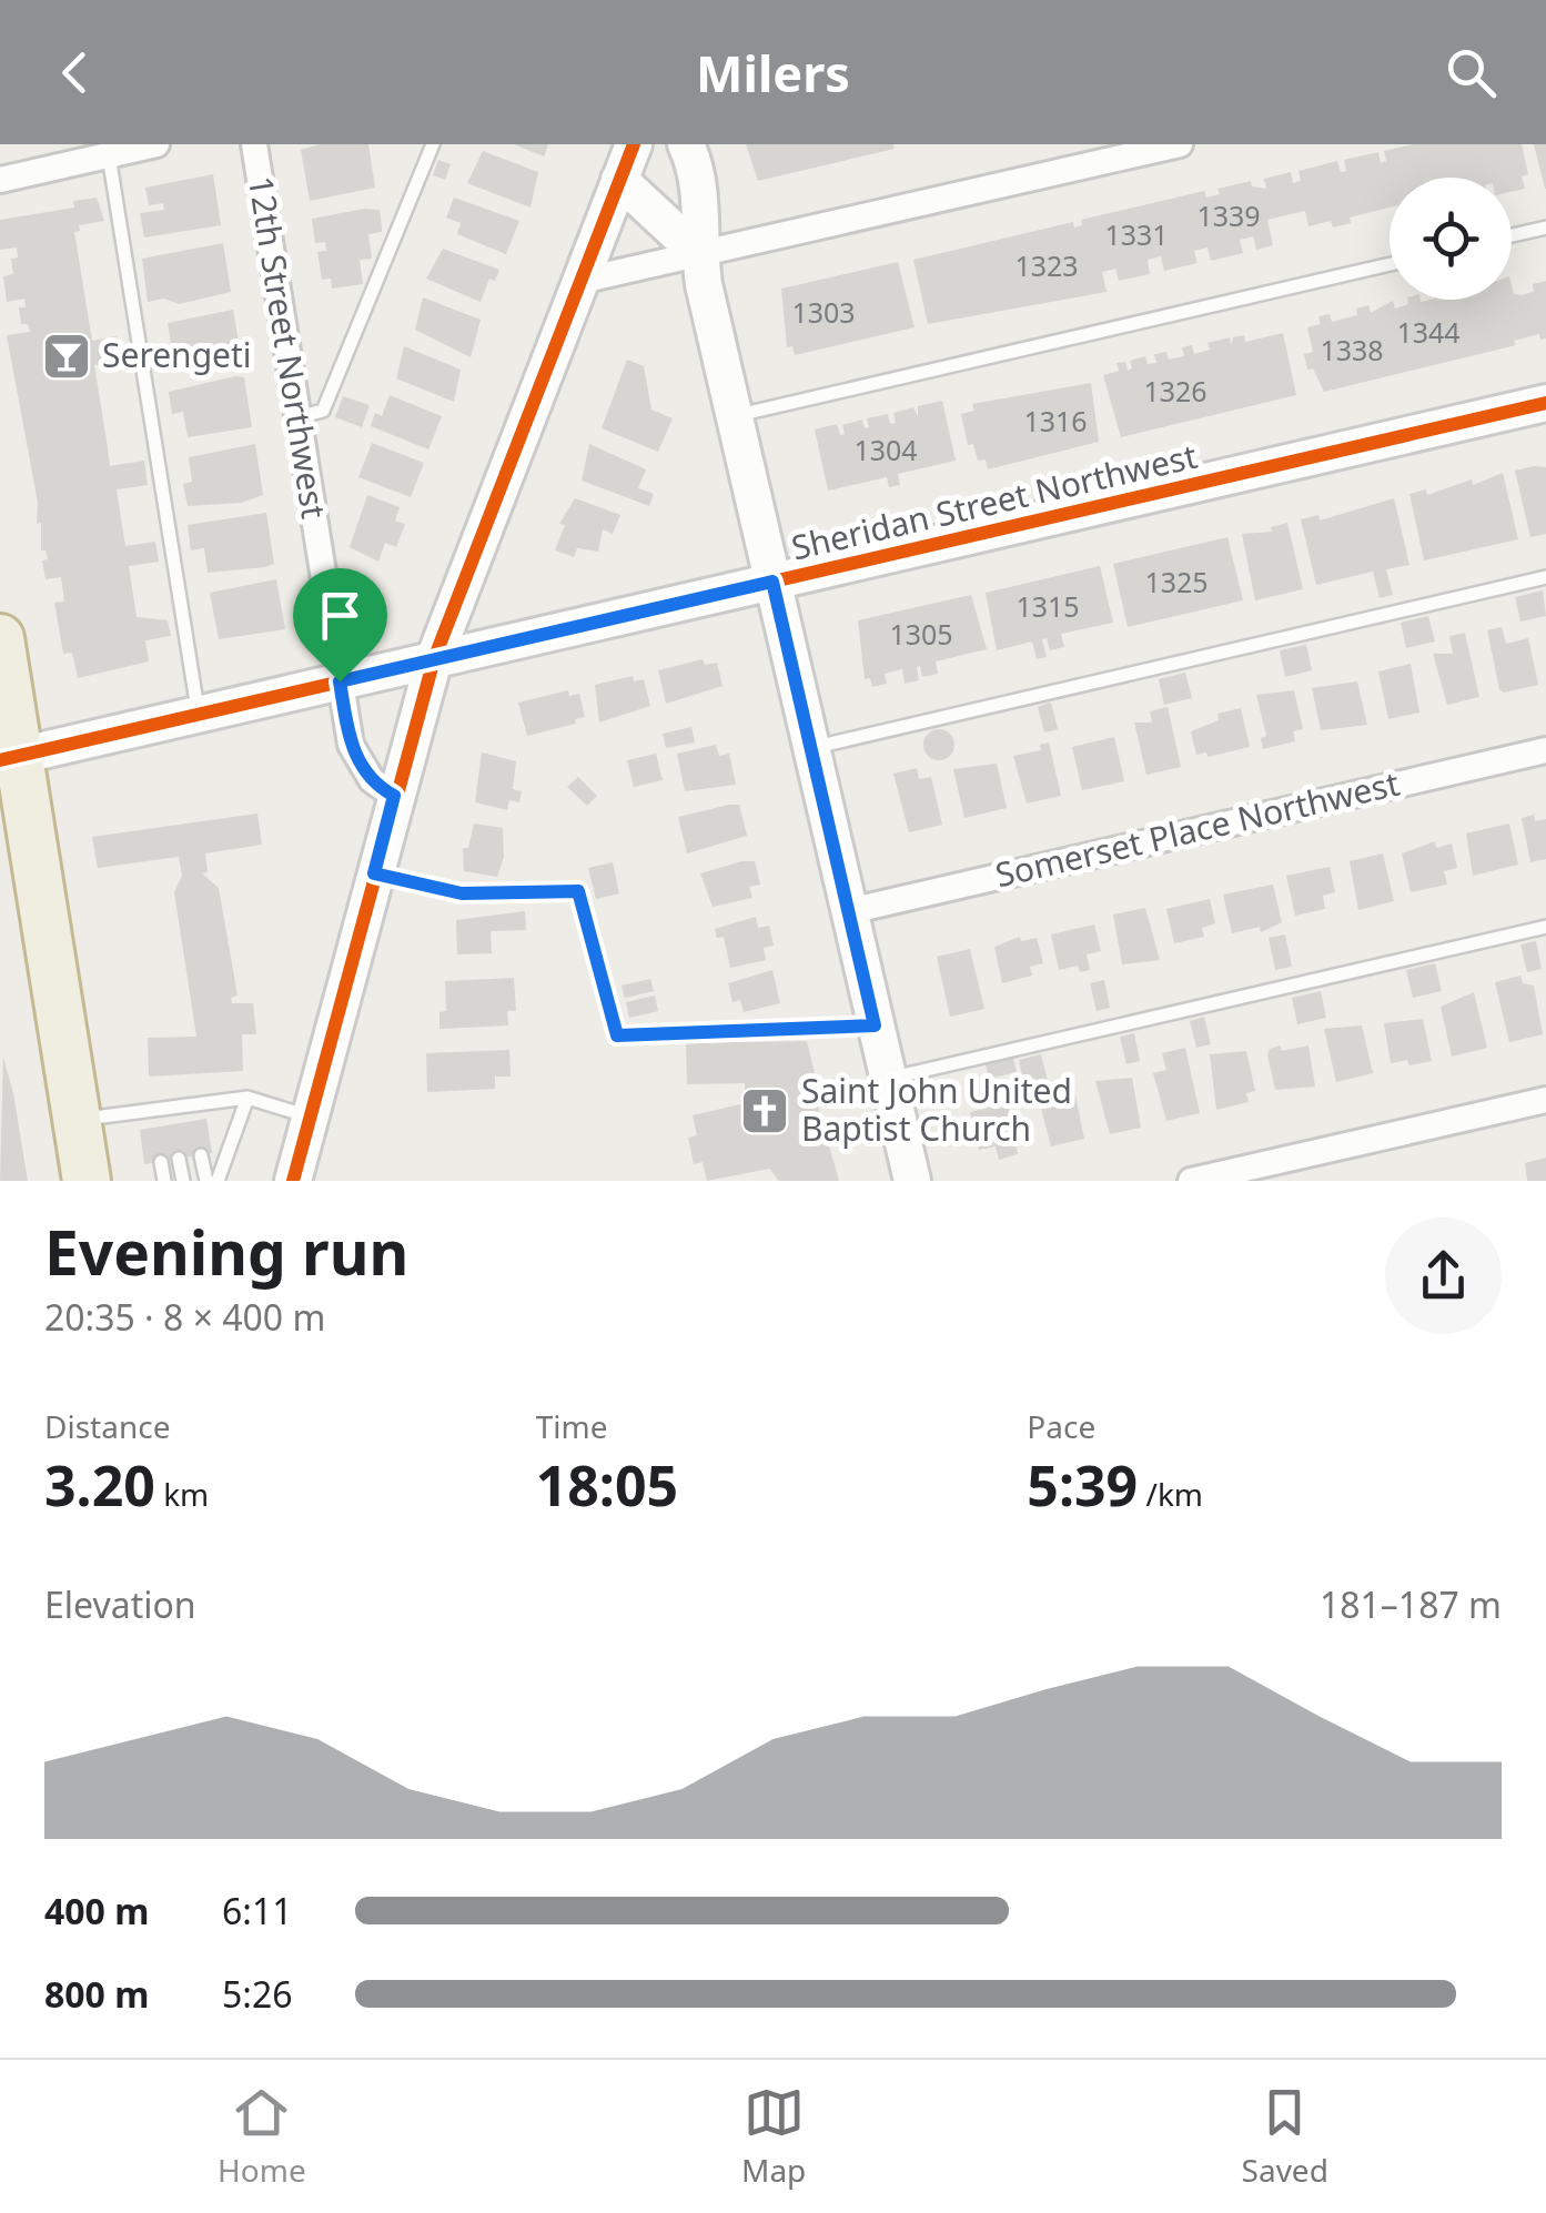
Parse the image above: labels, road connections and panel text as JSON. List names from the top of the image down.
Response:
{
  "streets": {
    "street": ["12th Street Northwest", "Sheridan Street Northwest", "Somerset Place Northwest"]
  },
  "crossings": [
    ["12th Street Northwest", "Sheridan Street Northwest"]
  ],
  "places": {
    "bar": ["Serengeti"],
    "church": ["Saint John United Baptist Church"]
  },
  "house_numbers": [
    "1339",
    "1331",
    "1323",
    "1303",
    "1344",
    "1338",
    "1326",
    "1316",
    "1304",
    "1325",
    "1315",
    "1305"
  ],
  "page": {
    "header": "Milers",
    "heading": ["Evening run", "20:35 · 8 × 400 m"],
    "stats": [
      ["Distance", "3.20 km"],
      ["Time", "18:05"],
      ["Pace", "5:39 /km"]
    ],
    "chart": ["Elevation", "181–187 m"],
    "list": [
      {
        "name": "400 m",
        "note": "6:11"
      },
      {
        "name": "800 m",
        "note": "5:26"
      }
    ],
    "tabs": ["Home", "Map", "Saved"]
  }
}
